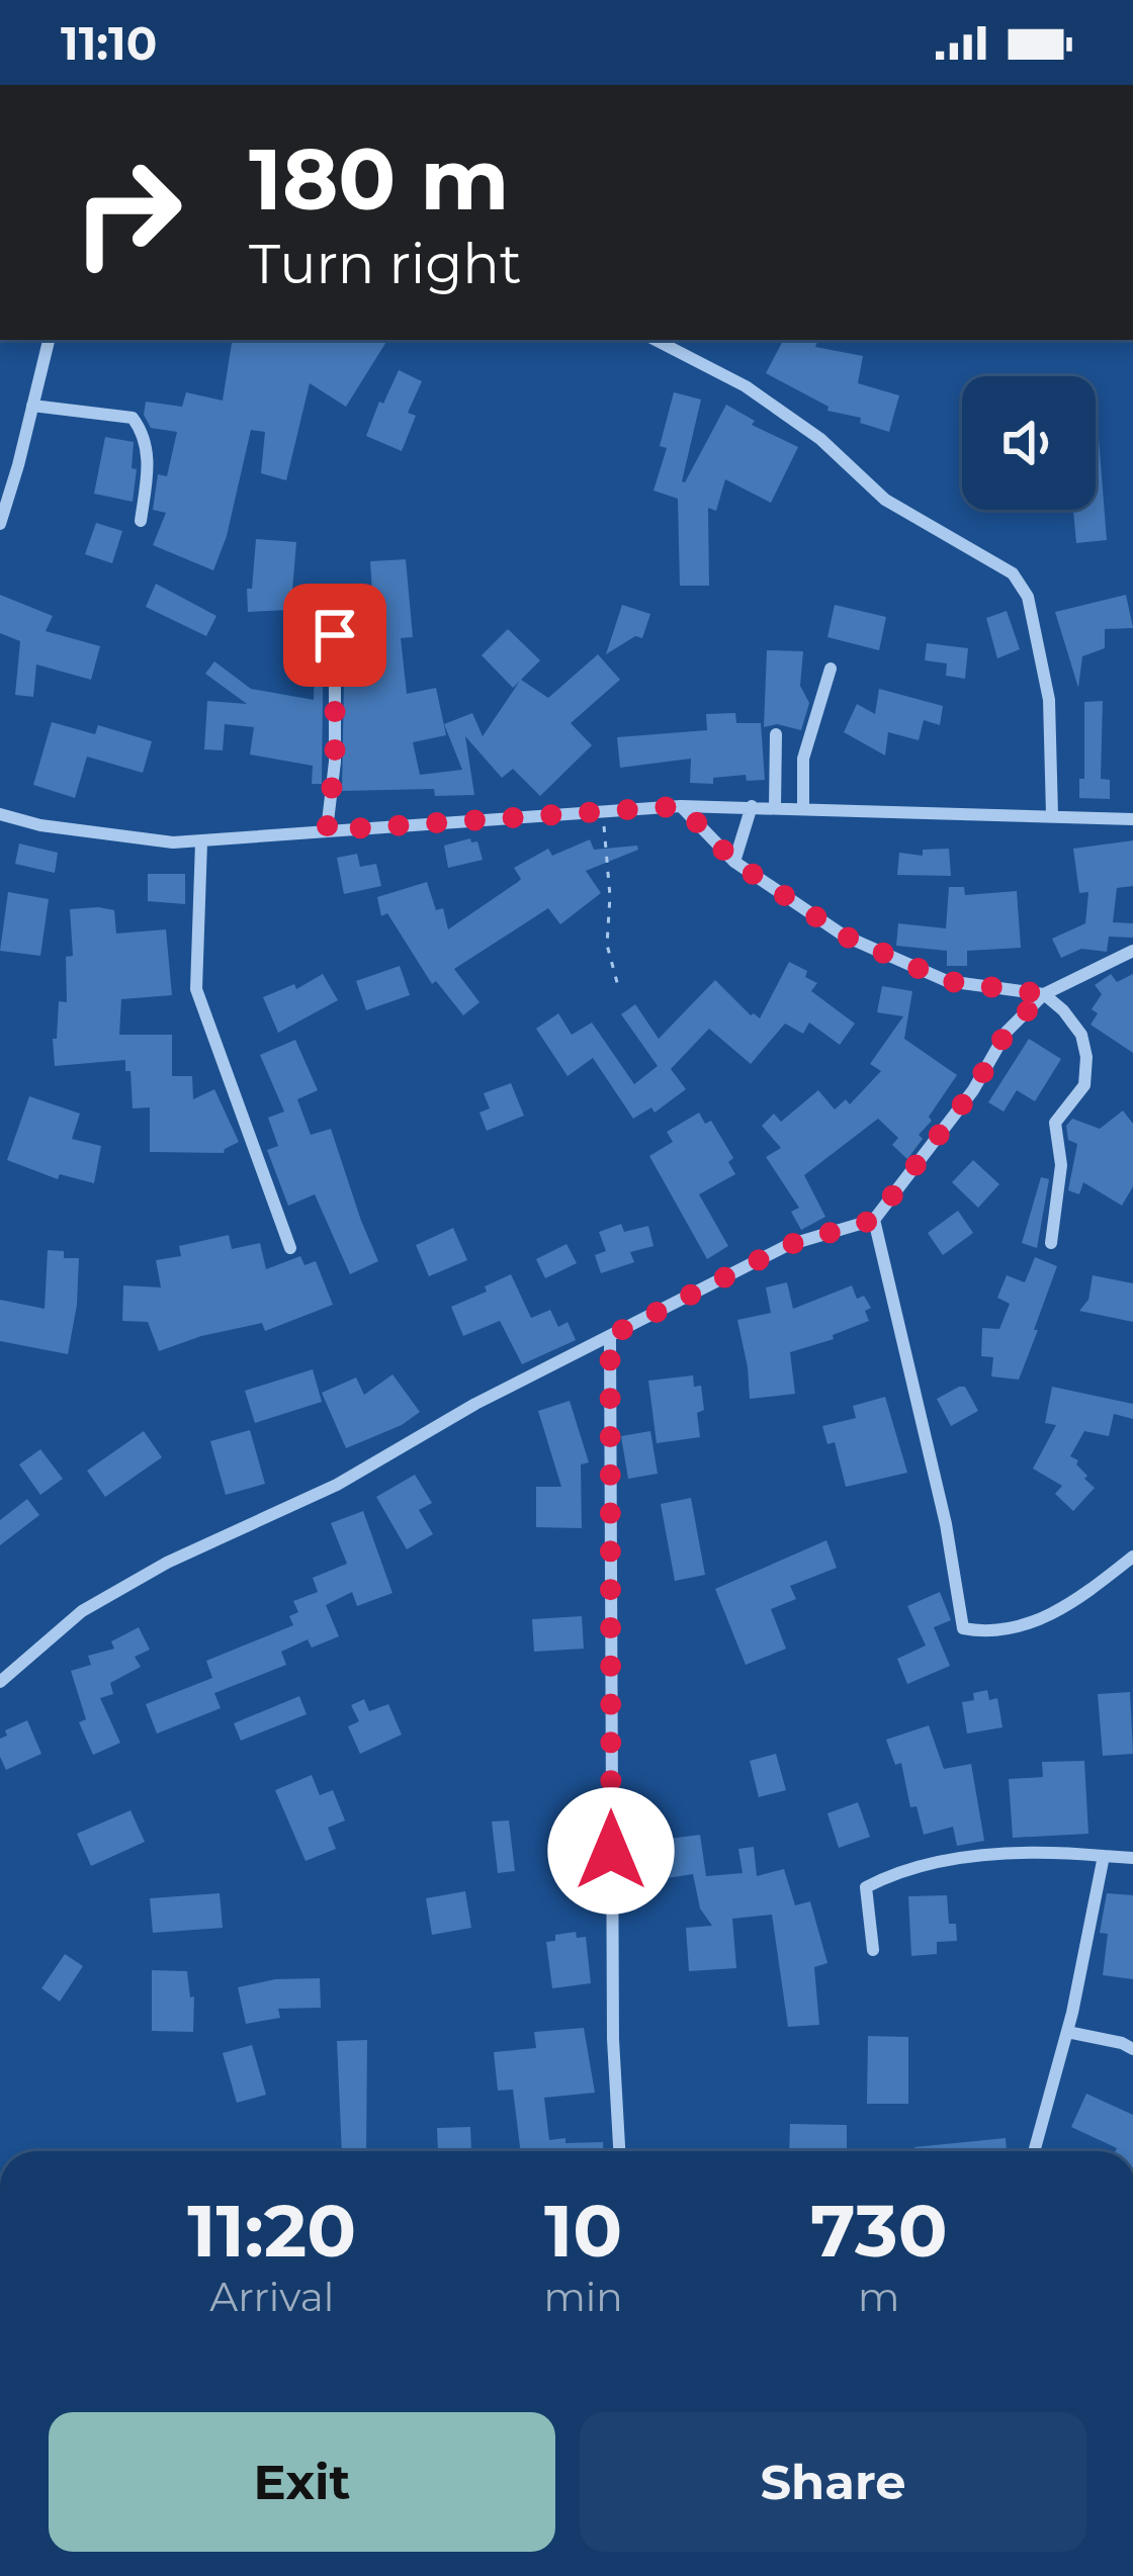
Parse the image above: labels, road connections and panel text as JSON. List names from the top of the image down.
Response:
{
  "page": {
    "status": "11:10",
    "turn": ["180 m", "Turn right"],
    "eta": [
      "11:20",
      "Arrival",
      "10",
      "min",
      "730",
      "m"
    ],
    "buttons": ["Exit", "Share"]
  }
}
